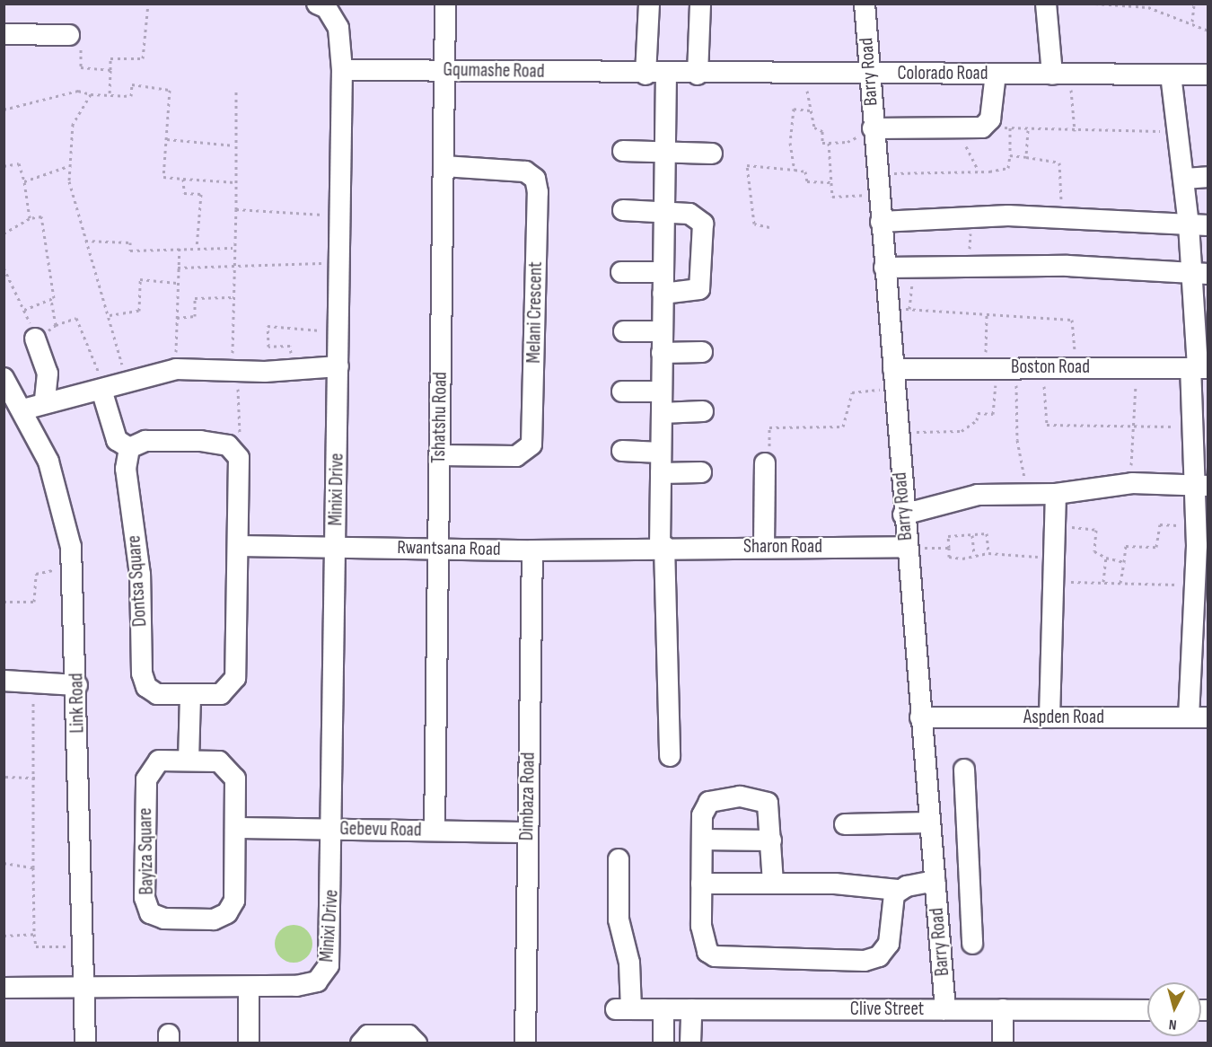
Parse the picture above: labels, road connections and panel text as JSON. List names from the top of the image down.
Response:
{
  "streets": {
    "street": [
      "Gqumashe Road",
      "Barry Road",
      "Colorado Road",
      "Melani Crescent",
      "Boston Road",
      "Tshatshu Road",
      "Minixi Drive",
      "Sharon Road",
      "Rwantsana Road",
      "Dontsa Square",
      "Link Road",
      "Aspden Road",
      "Dimbaza Road",
      "Gebevu Road",
      "Bayiza Square",
      "Clive Street"
    ]
  },
  "crossings": [
    ["Gqumashe Road", "Colorado Road"],
    ["Gqumashe Road", "Tshatshu Road"],
    ["Gqumashe Road", "Minixi Drive"],
    ["Barry Road", "Colorado Road"],
    ["Barry Road", "Boston Road"],
    ["Barry Road", "Sharon Road"],
    ["Barry Road", "Aspden Road"],
    ["Barry Road", "Clive Street"],
    ["Melani Crescent", "Tshatshu Road"],
    ["Tshatshu Road", "Rwantsana Road"],
    ["Tshatshu Road", "Gebevu Road"],
    ["Minixi Drive", "Rwantsana Road"],
    ["Minixi Drive", "Gebevu Road"],
    ["Sharon Road", "Rwantsana Road"],
    ["Rwantsana Road", "Dontsa Square"],
    ["Rwantsana Road", "Dimbaza Road"],
    ["Dimbaza Road", "Gebevu Road"],
    ["Gebevu Road", "Bayiza Square"]
  ],
  "north": "bottom"
}
